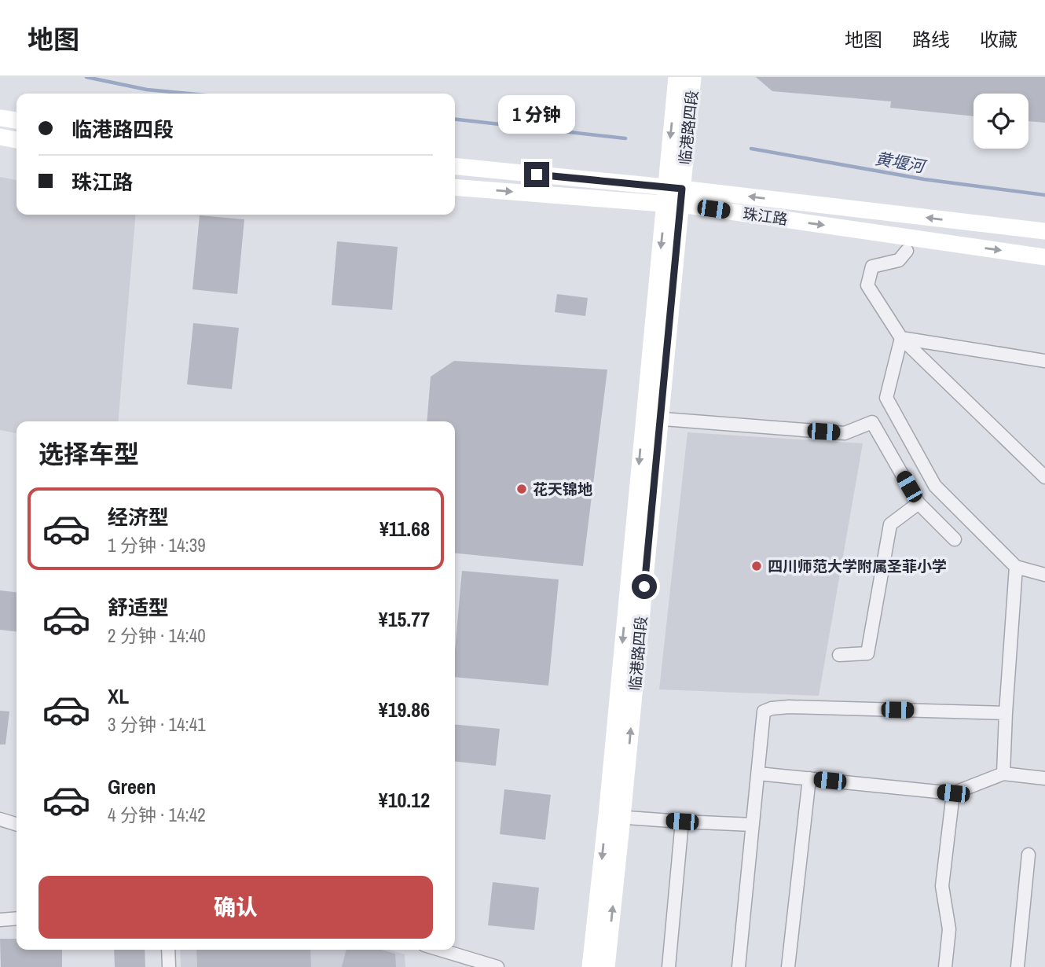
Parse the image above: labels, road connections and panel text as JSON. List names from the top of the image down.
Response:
{
  "streets": {
    "main road": ["临港路四段", "珠江路"]
  },
  "crossings": [
    ["临港路四段", "珠江路"]
  ],
  "water": ["黄堰河"],
  "places": ["花天锦地", "四川师范大学附属圣菲小学"],
  "page": {
    "header": "地图",
    "nav": ["地图", "路线", "收藏"],
    "banner": ["临港路四段", "珠江路"],
    "bubble": "1 分钟",
    "heading": "选择车型",
    "list": [
      {
        "name": "经济型",
        "note": "1 分钟 · 14:39",
        "value": "¥11.68"
      },
      {
        "name": "舒适型",
        "note": "2 分钟 · 14:40",
        "value": "¥15.77"
      },
      {
        "name": "XL",
        "note": "3 分钟 · 14:41",
        "value": "¥19.86"
      },
      {
        "name": "Green",
        "note": "4 分钟 · 14:42",
        "value": "¥10.12"
      }
    ],
    "buttons": "确认"
  }
}
